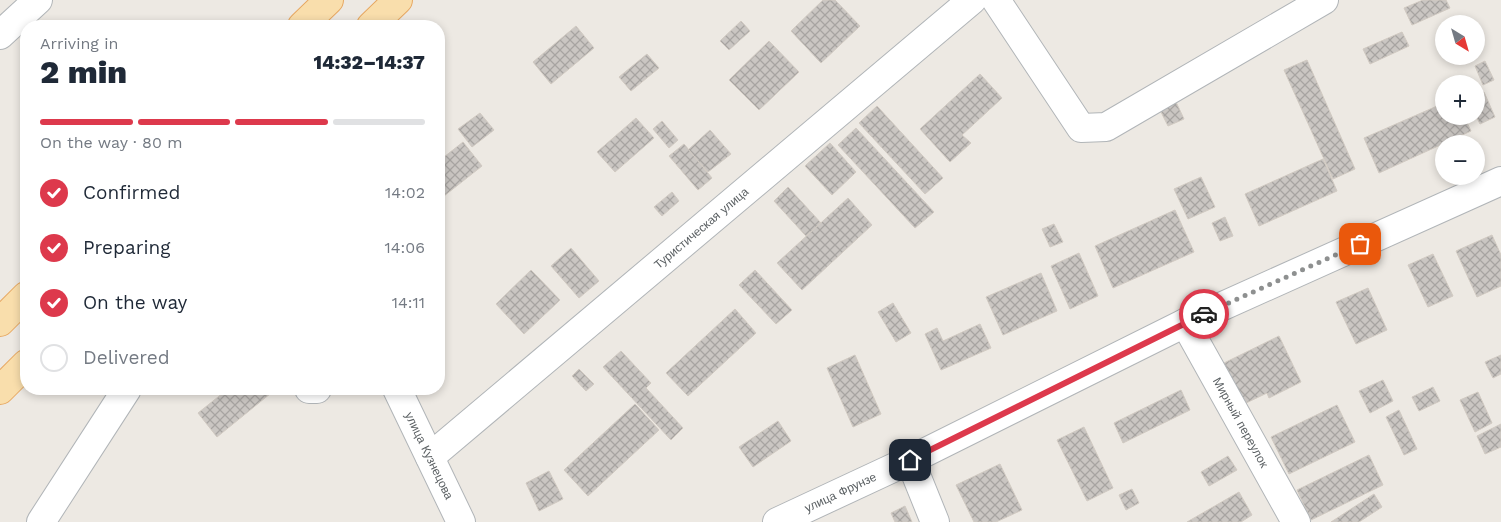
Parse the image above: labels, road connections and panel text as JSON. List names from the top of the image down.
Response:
{
  "streets": {
    "street": [
      "Туристическая улица",
      "Мирный переулок",
      "улица Кузнецова",
      "улица Фрунзе"
    ]
  },
  "crossings": [
    ["Туристическая улица", "улица Кузнецова"],
    ["Мирный переулок", "улица Фрунзе"]
  ],
  "north": "bottom right",
  "page": {
    "map_buttons": ["+", "−"],
    "heading": ["2 min", "Arriving in", "14:32–14:37"],
    "bar": "On the way · 80 m",
    "list": [
      ["Confirmed", "14:02"],
      ["Preparing", "14:06"],
      ["On the way", "14:11"],
      "Delivered"
    ]
  }
}
